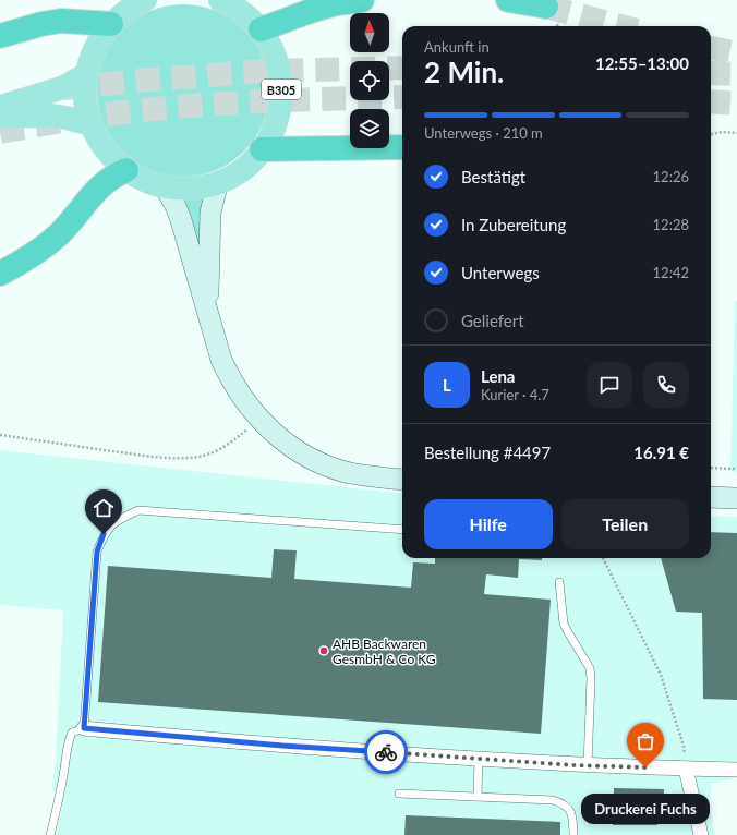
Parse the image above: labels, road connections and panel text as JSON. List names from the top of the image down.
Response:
{
  "streets": {
    "main road": ["B305"]
  },
  "places": ["AHB Backwaren GesmbH & Co KG", "Druckerei Fuchs"],
  "north": "top",
  "page": {
    "heading": ["2 Min.", "Ankunft in", "12:55–13:00"],
    "panel": [
      "Lena",
      "Kurier · 4.7",
      "Bestellung #4497",
      "16.91 €"
    ],
    "bar": "Unterwegs · 210 m",
    "list": [
      ["Bestätigt", "12:26"],
      ["In Zubereitung", "12:28"],
      ["Unterwegs", "12:42"],
      "Geliefert"
    ],
    "round": "L",
    "buttons": ["Hilfe", "Teilen"],
    "bubble": "Druckerei Fuchs"
  }
}
